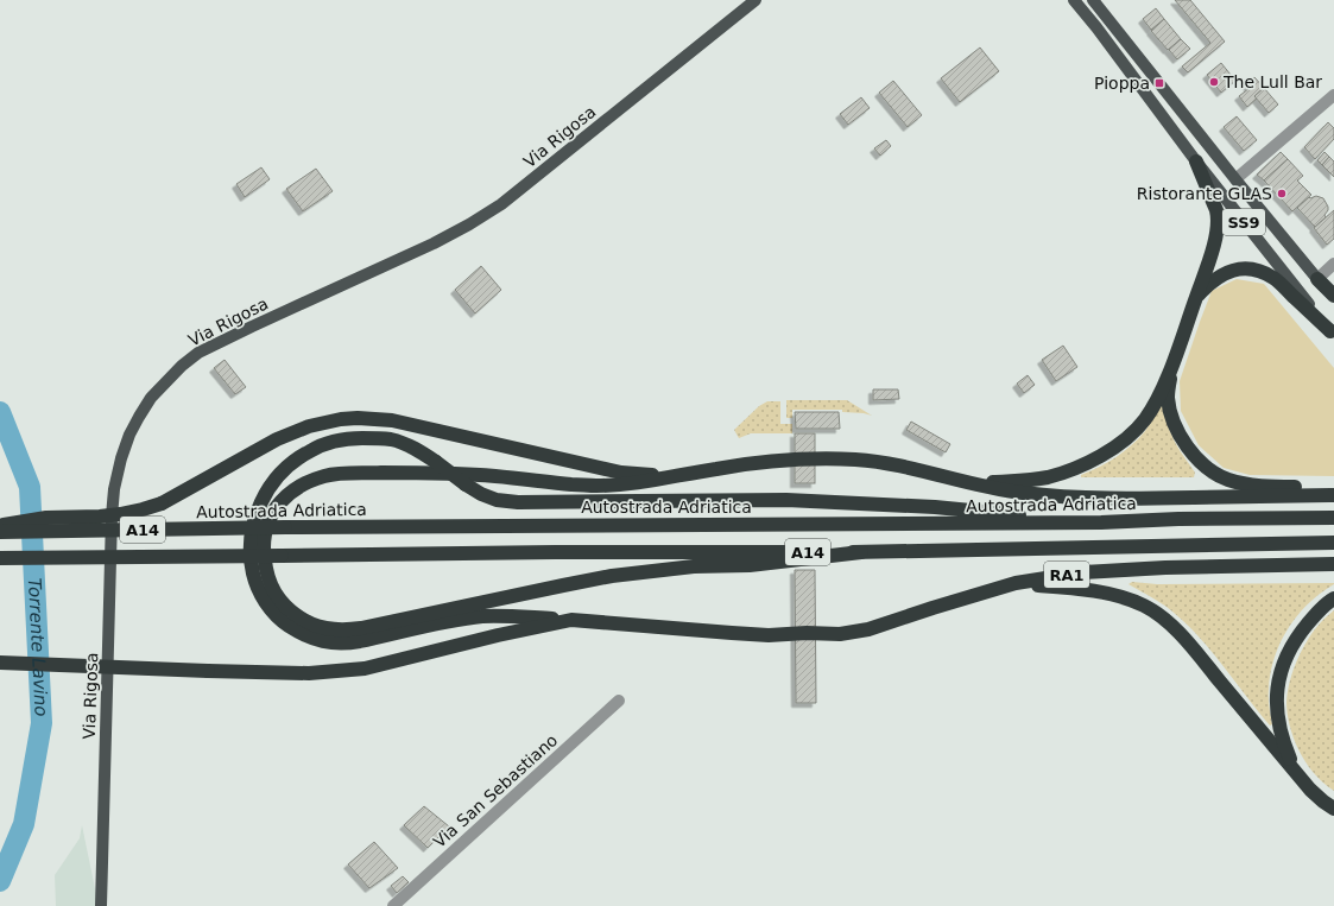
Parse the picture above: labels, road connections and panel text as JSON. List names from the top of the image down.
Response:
{
  "streets": {
    "highway": ["Autostrada Adriatica", "A14", "RA1"],
    "main road": ["Via Rigosa", "SS9"],
    "street": ["Via San Sebastiano"]
  },
  "water": ["Torrente Lavino"],
  "places": {
    "other": ["The Lull Bar", "Ristorante GLAS"],
    "transit": ["Pioppa"]
  }
}
